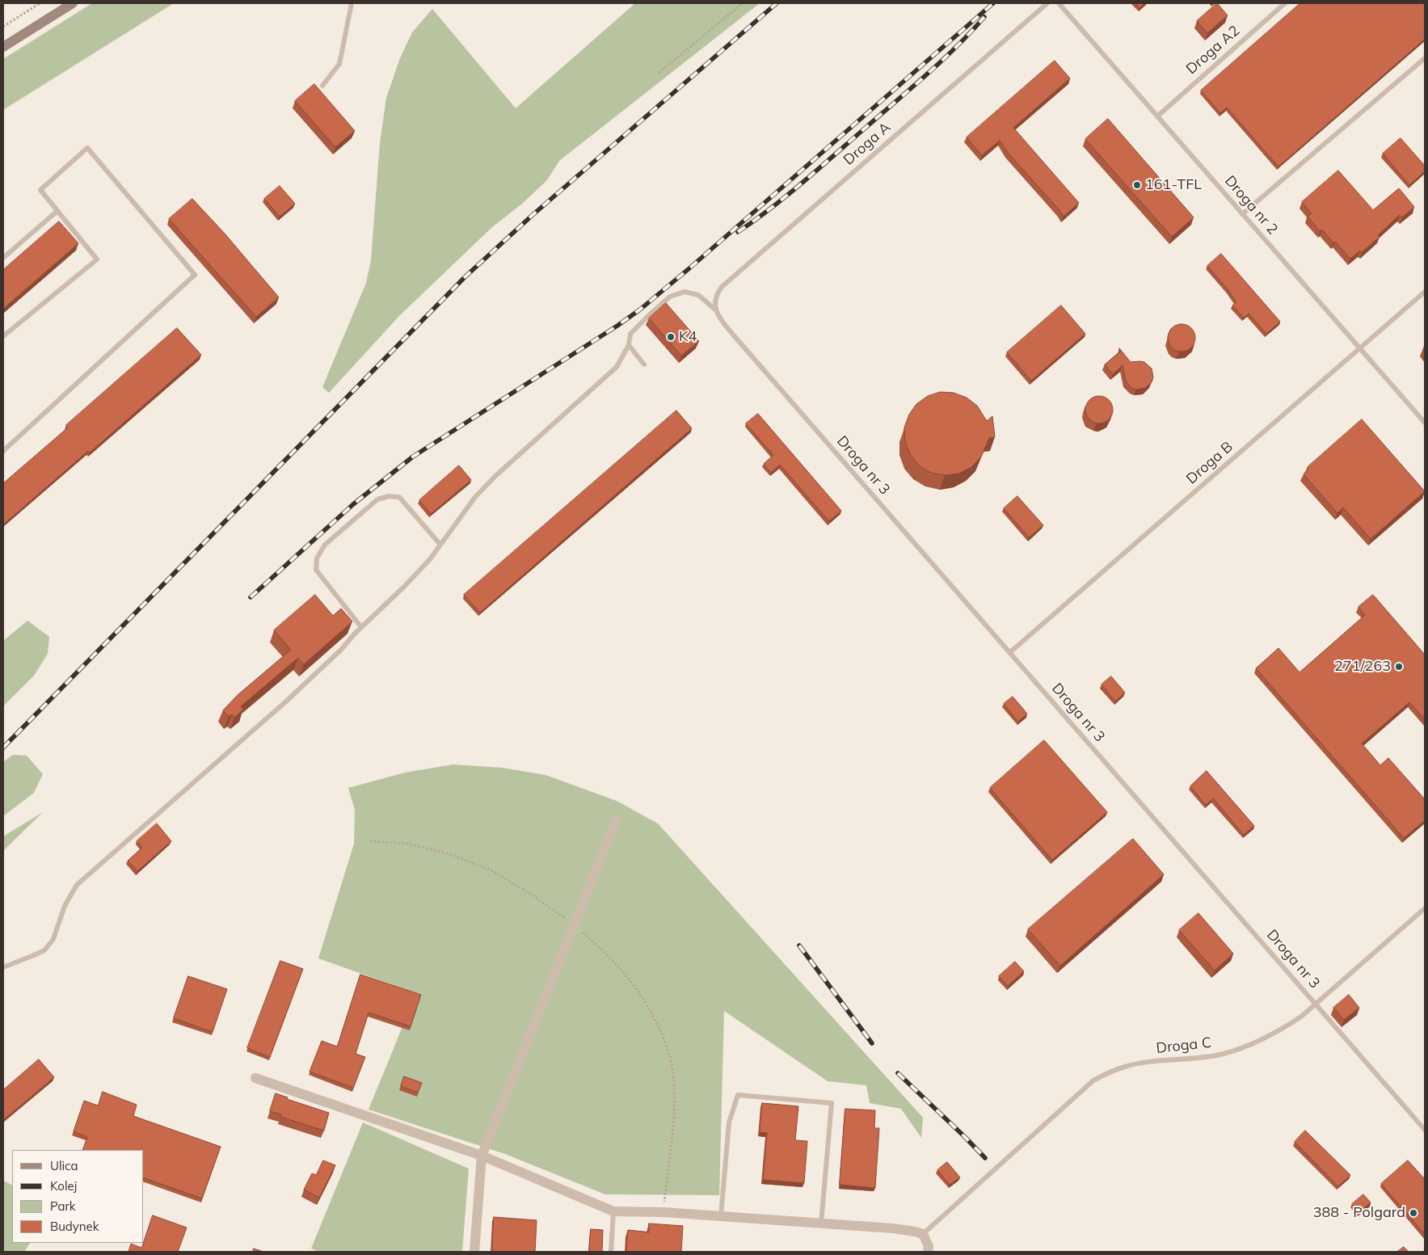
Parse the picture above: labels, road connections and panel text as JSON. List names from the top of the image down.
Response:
{
  "streets": {
    "lane": [
      "Droga A2",
      "Droga A",
      "Droga nr 2",
      "Droga B",
      "Droga nr 3",
      "Droga C"
    ]
  },
  "crossings": [
    ["Droga A2", "Droga nr 2"],
    ["Droga A", "Droga nr 3"],
    ["Droga nr 2", "Droga B"],
    ["Droga B", "Droga nr 3"],
    ["Droga nr 3", "Droga C"]
  ],
  "places": [
    "161-TFL",
    "K4",
    "271/263",
    "388 - Polgard"
  ],
  "legend": [
    "Ulica",
    "Kolej",
    "Park",
    "Budynek"
  ]
}
